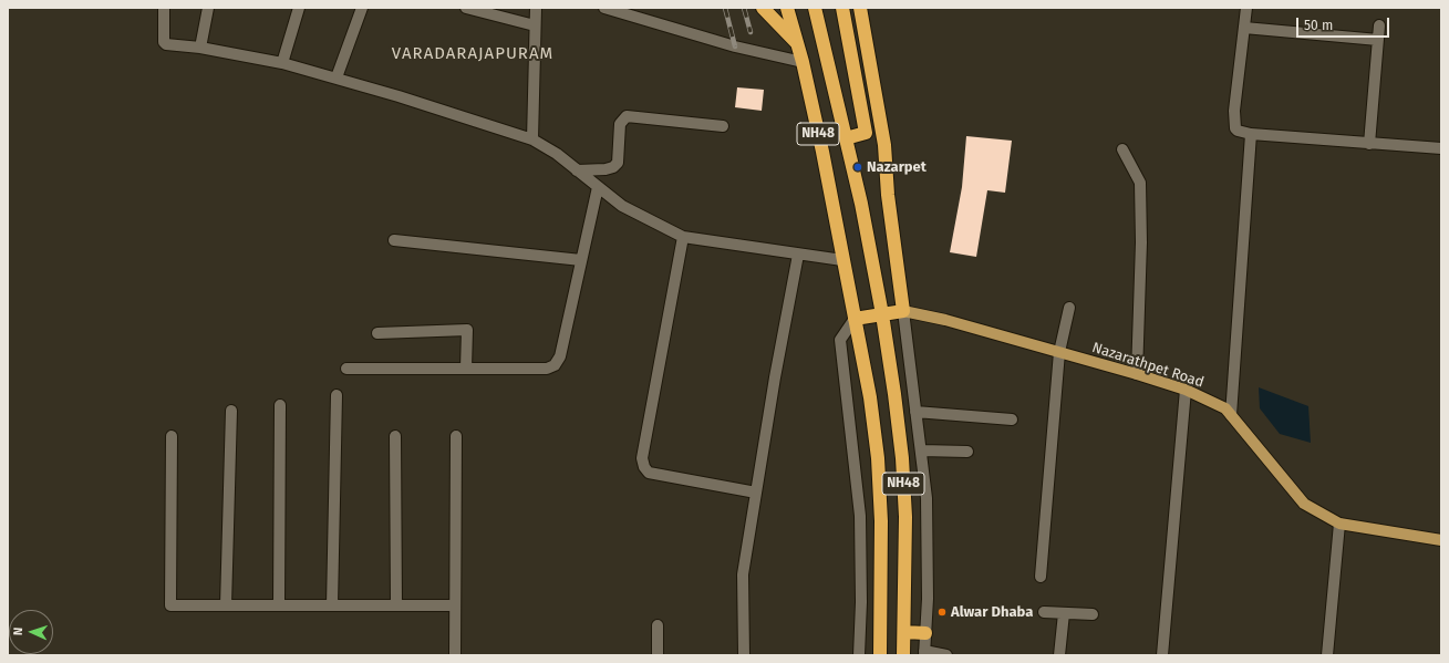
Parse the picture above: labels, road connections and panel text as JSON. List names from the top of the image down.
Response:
{
  "streets": {
    "highway": ["NH48"],
    "main road": ["Nazarathpet Road"]
  },
  "districts": ["VARADARAJAPURAM"],
  "places": ["Nazarpet", "Alwar Dhaba"],
  "scale_bar": "50 m",
  "north": "left"
}
